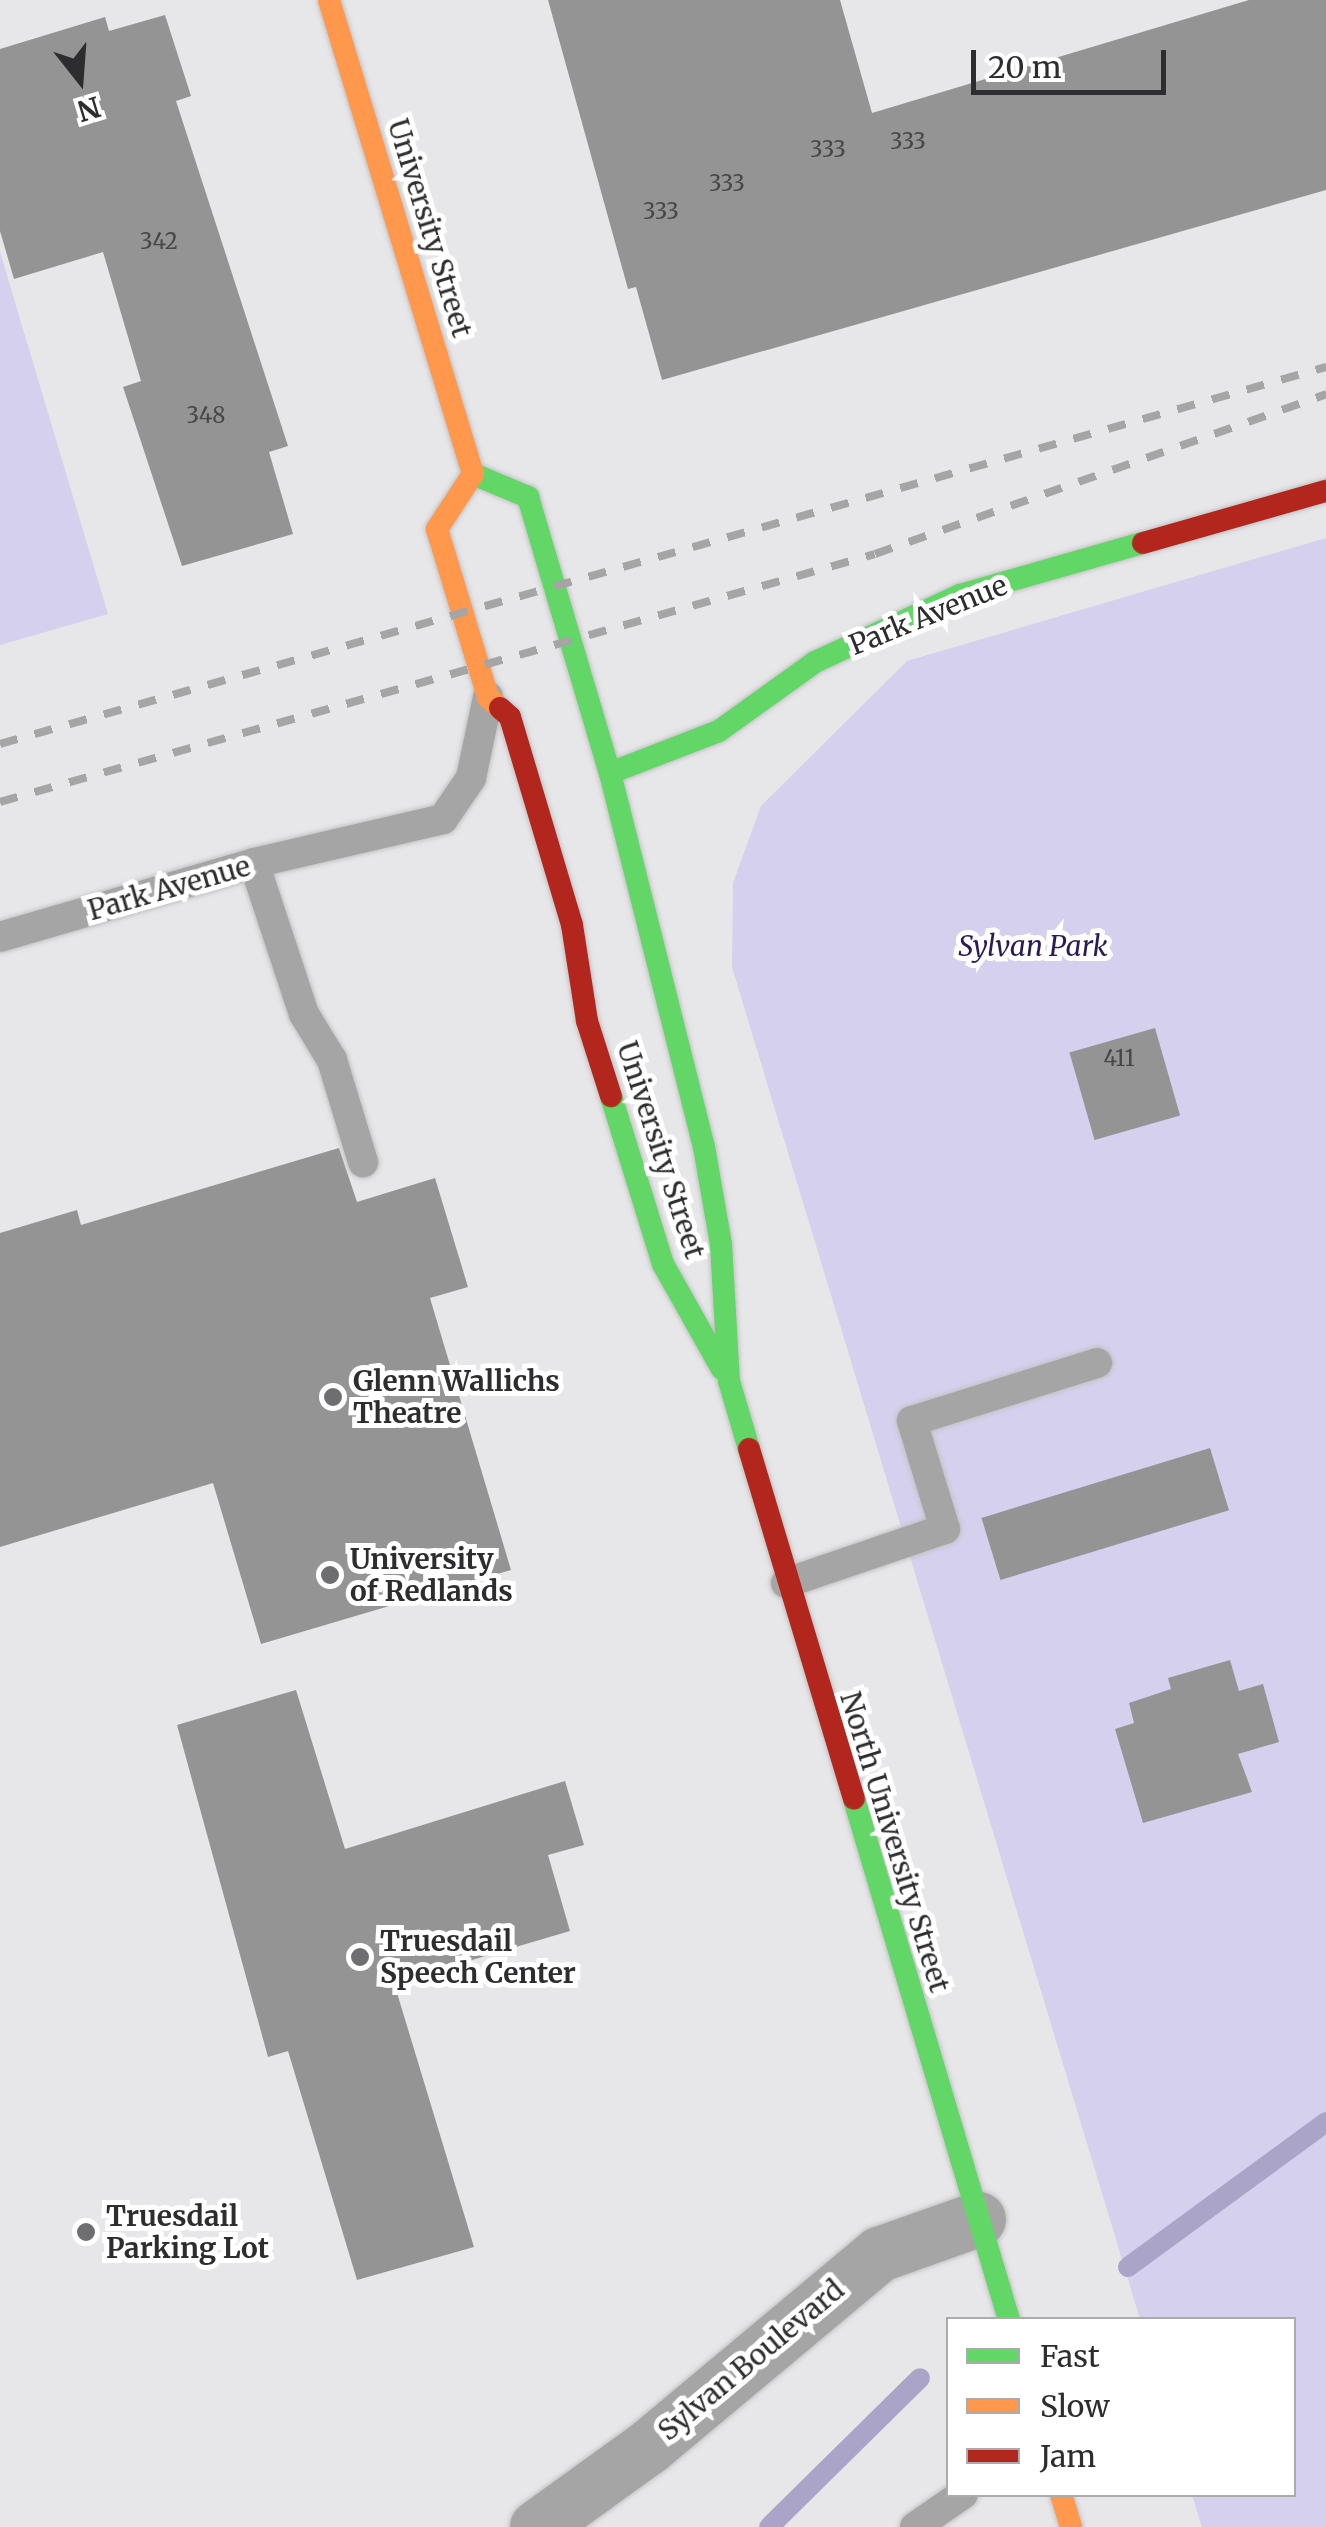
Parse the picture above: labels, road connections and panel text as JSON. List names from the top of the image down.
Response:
{
  "streets": {
    "street": [
      "University Street",
      "Park Avenue",
      "North University Street",
      "Sylvan Boulevard"
    ]
  },
  "crossings": [
    ["University Street", "Park Avenue"],
    ["University Street", "North University Street"],
    ["North University Street", "Sylvan Boulevard"]
  ],
  "parks": ["Sylvan Park"],
  "places": [
    "Glenn Wallichs Theatre",
    "University of Redlands",
    "Truesdail Speech Center",
    "Truesdail Parking Lot"
  ],
  "house_numbers": [
    "333",
    "333",
    "333",
    "333",
    "342",
    "348",
    "411"
  ],
  "legend": ["Fast", "Slow", "Jam"],
  "scale_bar": "20 m",
  "north": "bottom"
}
